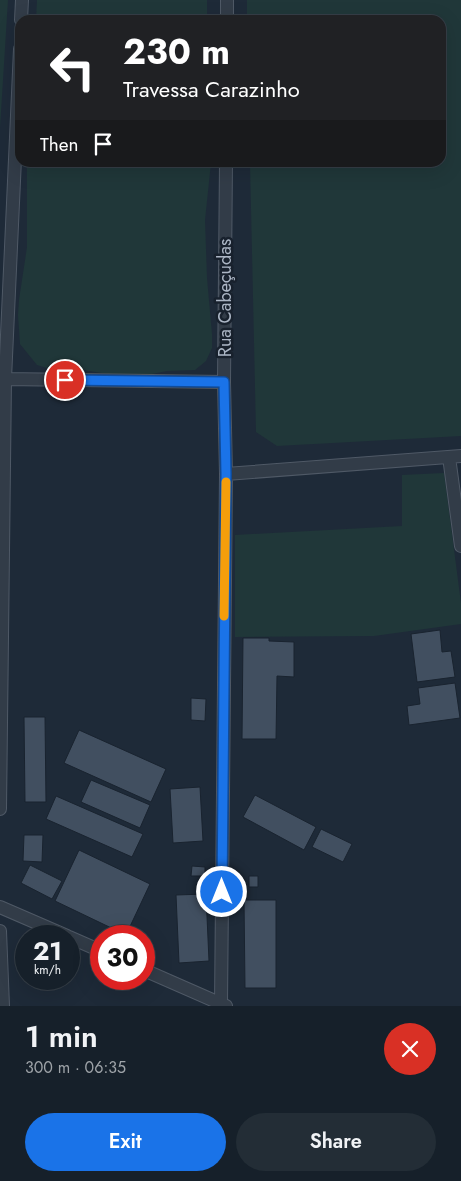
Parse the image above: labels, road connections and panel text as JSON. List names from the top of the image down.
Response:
{
  "streets": {
    "street": ["Rua Cabeçudas"]
  },
  "page": {
    "turn": ["230 m", "Travessa Carazinho"],
    "then": "Then",
    "speed": "21 km/h",
    "limit": "30",
    "heading": ["1 min", "300 m · 06:35"],
    "buttons": ["Exit", "Share"]
  }
}
